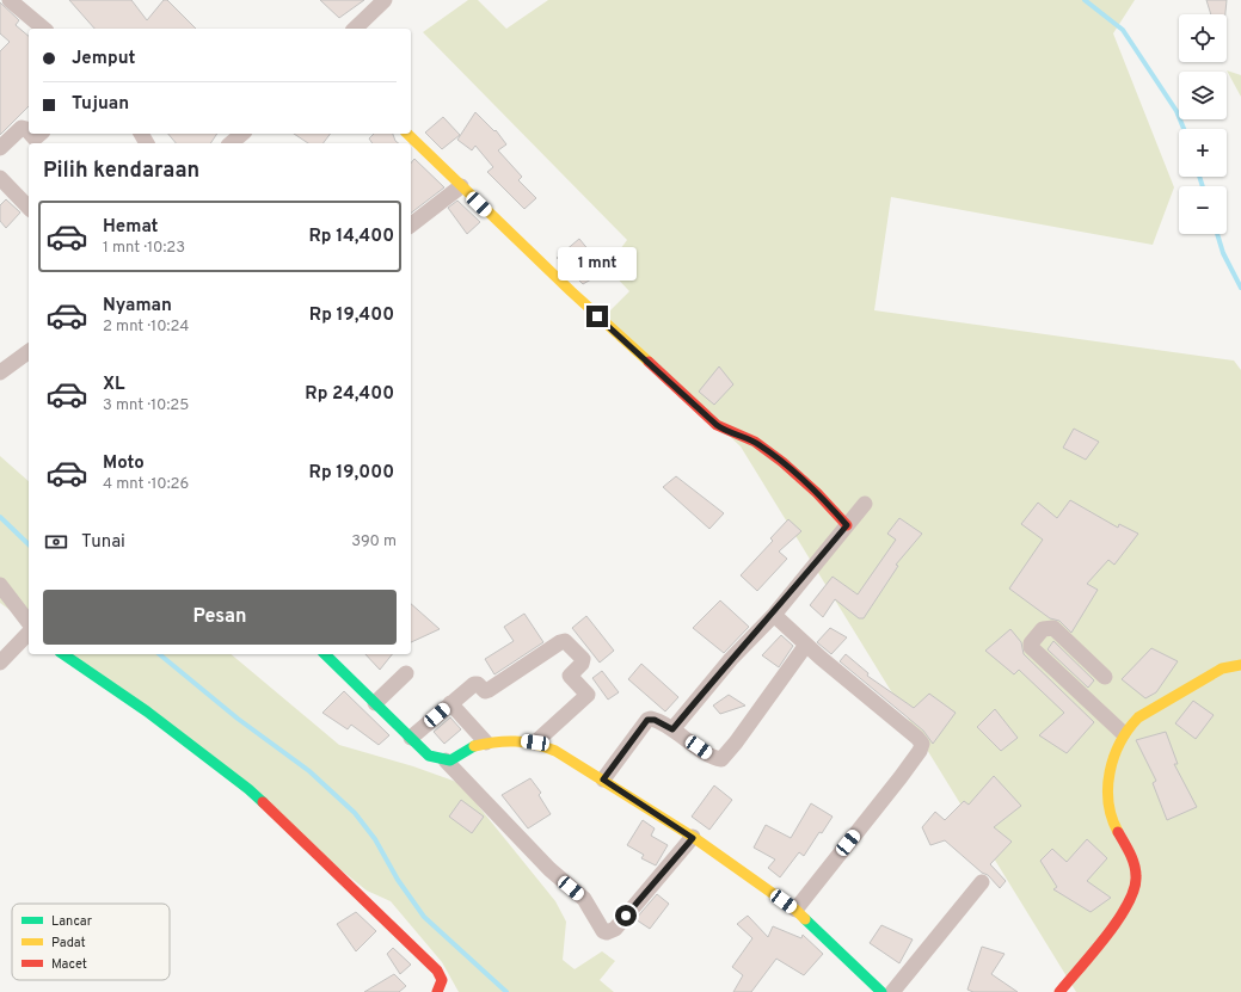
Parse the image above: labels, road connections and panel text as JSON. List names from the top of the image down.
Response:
{
  "legend": ["Lancar", "Padat", "Macet"],
  "page": {
    "map_buttons": ["+", "−"],
    "banner": ["Jemput", "Tujuan"],
    "heading": "Pilih kendaraan",
    "list": [
      {
        "name": "Hemat",
        "note": "1 mnt · 10:23",
        "value": "Rp 14,400"
      },
      {
        "name": "Nyaman",
        "note": "2 mnt · 10:24",
        "value": "Rp 19,400"
      },
      {
        "name": "XL",
        "note": "3 mnt · 10:25",
        "value": "Rp 24,400"
      },
      {
        "name": "Moto",
        "note": "4 mnt · 10:26",
        "value": "Rp 19,000"
      }
    ],
    "bubble": "1 mnt",
    "pay": ["Tunai", "390 m"],
    "buttons": "Pesan"
  }
}
